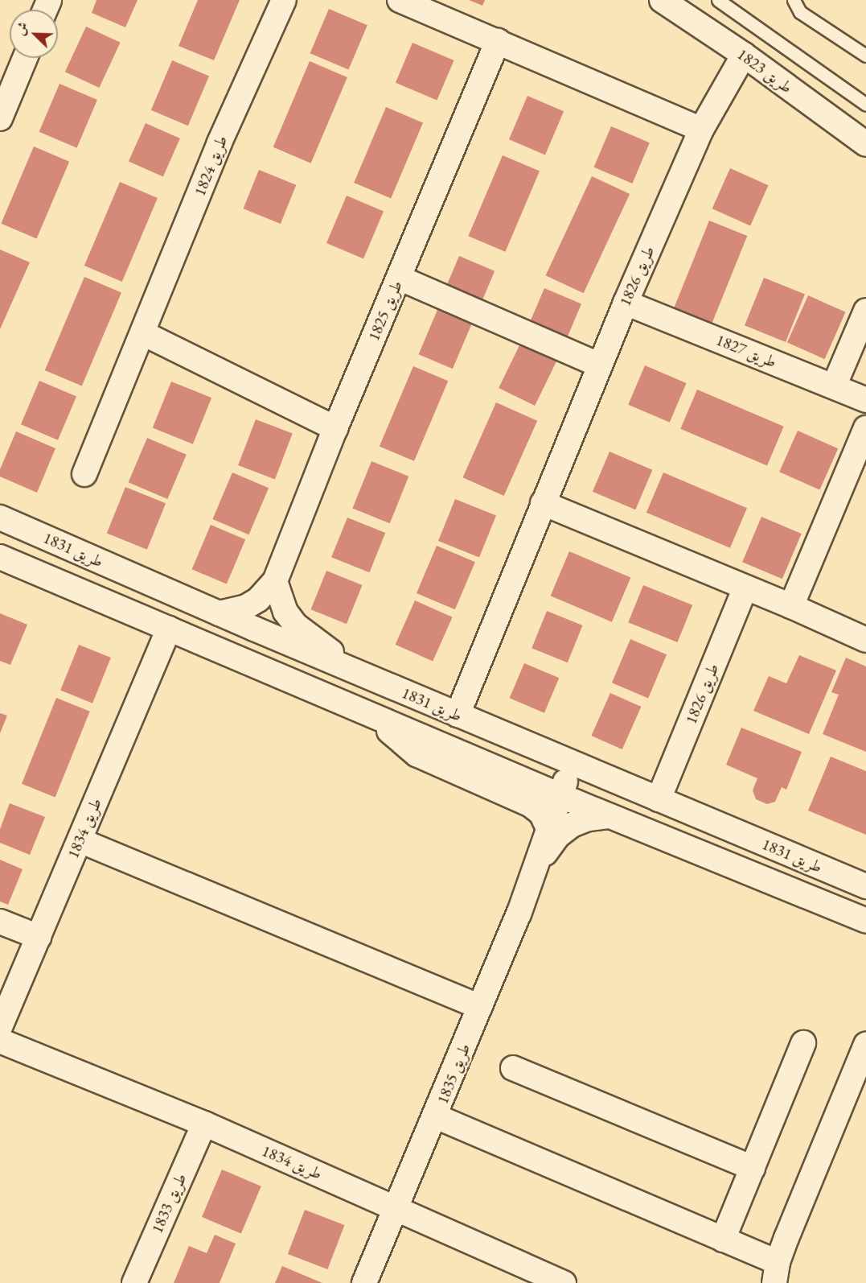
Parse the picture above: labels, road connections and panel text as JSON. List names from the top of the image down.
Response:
{
  "streets": {
    "street": [
      "طريق 1823",
      "طريق 1824",
      "طريق 1826",
      "طريق 1825",
      "طريق 1827",
      "طريق 1831",
      "طريق 1834",
      "طريق 1835",
      "طريق 1833"
    ]
  },
  "crossings": [
    ["طريق 1823", "طريق 1826"],
    ["طريق 1826", "طريق 1827"],
    ["طريق 1826", "طريق 1831"],
    ["طريق 1825", "طريق 1831"],
    ["طريق 1831", "طريق 1834"],
    ["طريق 1831", "طريق 1835"],
    ["طريق 1834", "طريق 1835"],
    ["طريق 1834", "طريق 1833"]
  ],
  "north": "top left"
}
